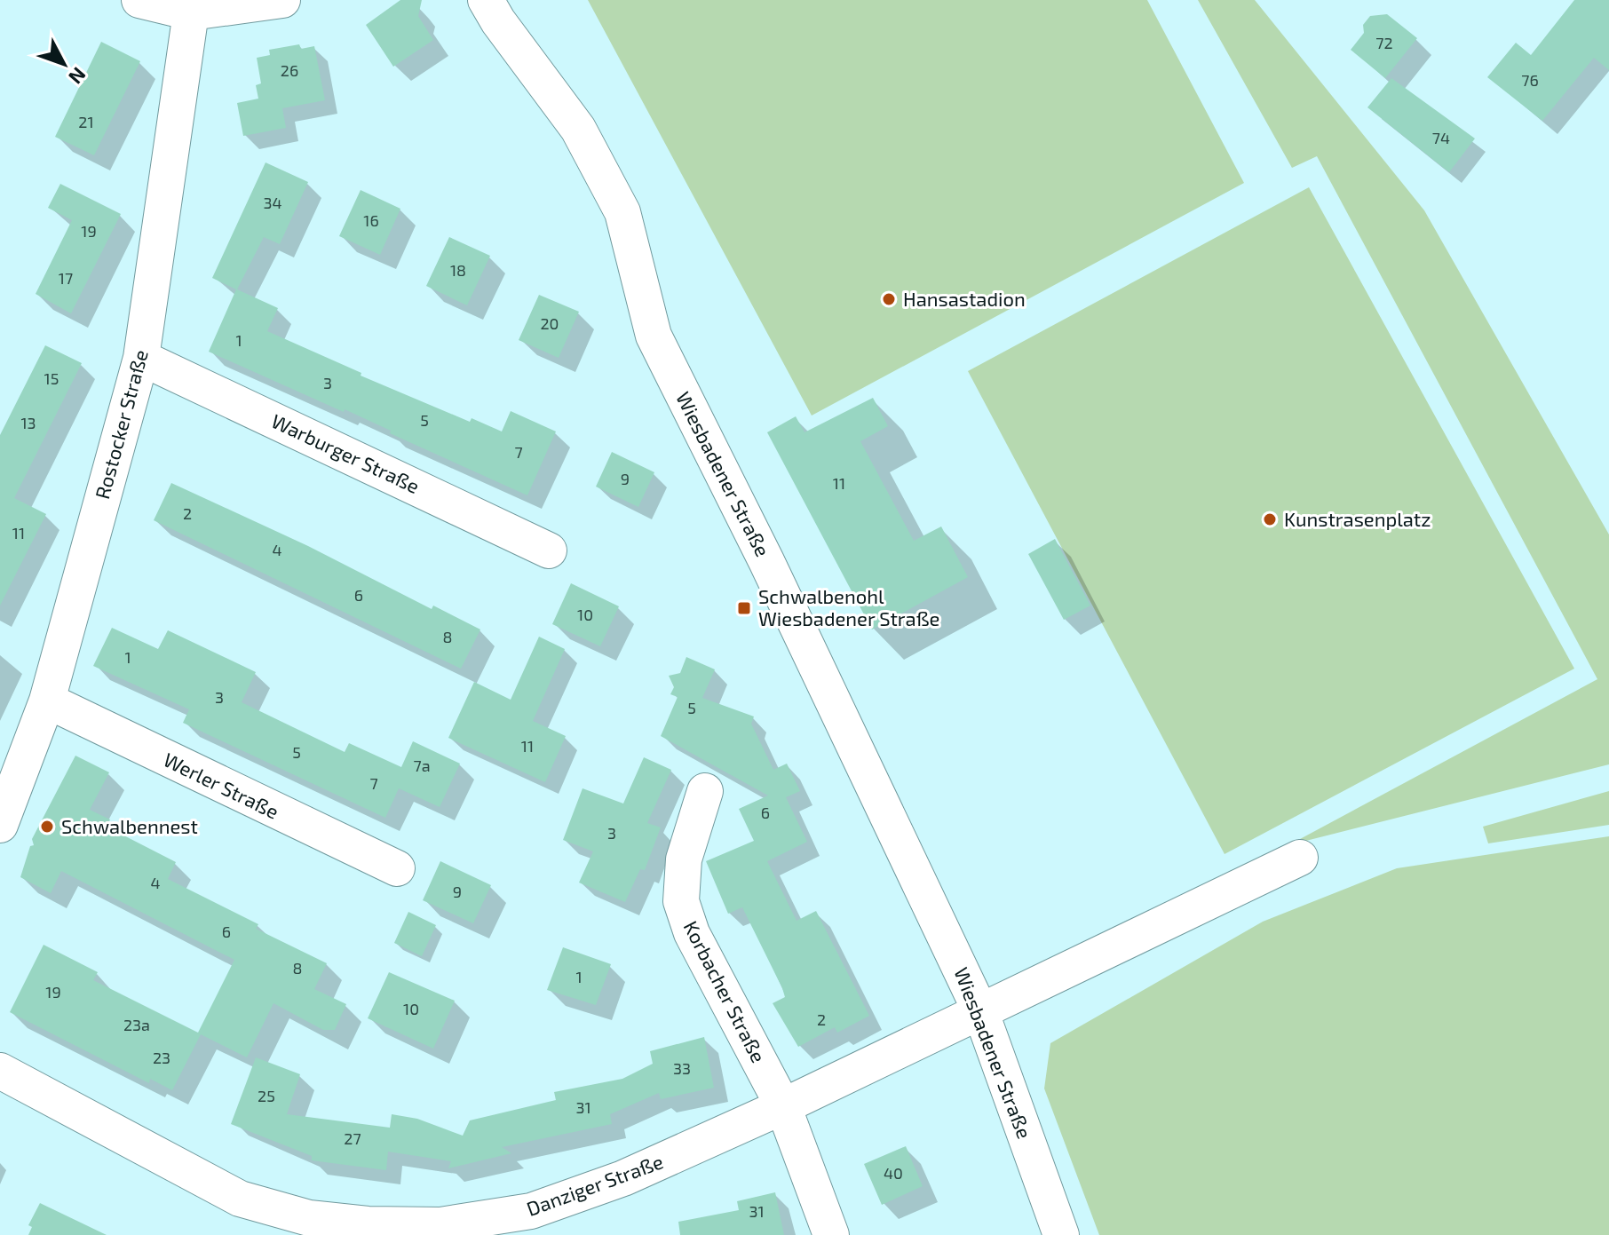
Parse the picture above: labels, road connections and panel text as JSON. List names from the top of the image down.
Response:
{
  "streets": {
    "street": [
      "Rostocker Straße",
      "Warburger Straße",
      "Wiesbadener Straße",
      "Werler Straße",
      "Korbacher Straße",
      "Danziger Straße"
    ]
  },
  "crossings": [
    ["Rostocker Straße", "Warburger Straße"],
    ["Rostocker Straße", "Werler Straße"],
    ["Wiesbadener Straße", "Danziger Straße"],
    ["Korbacher Straße", "Danziger Straße"]
  ],
  "places": {
    "other": ["Hansastadion", "Kunstrasenplatz", "Schwalbennest"],
    "transit": ["Schwalbenohl Wiesbadener Straße"]
  },
  "house_numbers": [
    "72",
    "26",
    "76",
    "21",
    "74",
    "34",
    "16",
    "19",
    "18",
    "17",
    "20",
    "1",
    "15",
    "3",
    "5",
    "13",
    "7",
    "9",
    "11",
    "2",
    "11",
    "4",
    "6",
    "10",
    "8",
    "1",
    "3",
    "5",
    "11",
    "5",
    "7a",
    "7",
    "6",
    "3",
    "4",
    "9",
    "6",
    "8",
    "1",
    "19",
    "10",
    "2",
    "23a",
    "23",
    "33",
    "25",
    "31",
    "27",
    "40",
    "31"
  ],
  "north": "bottom right"
}
